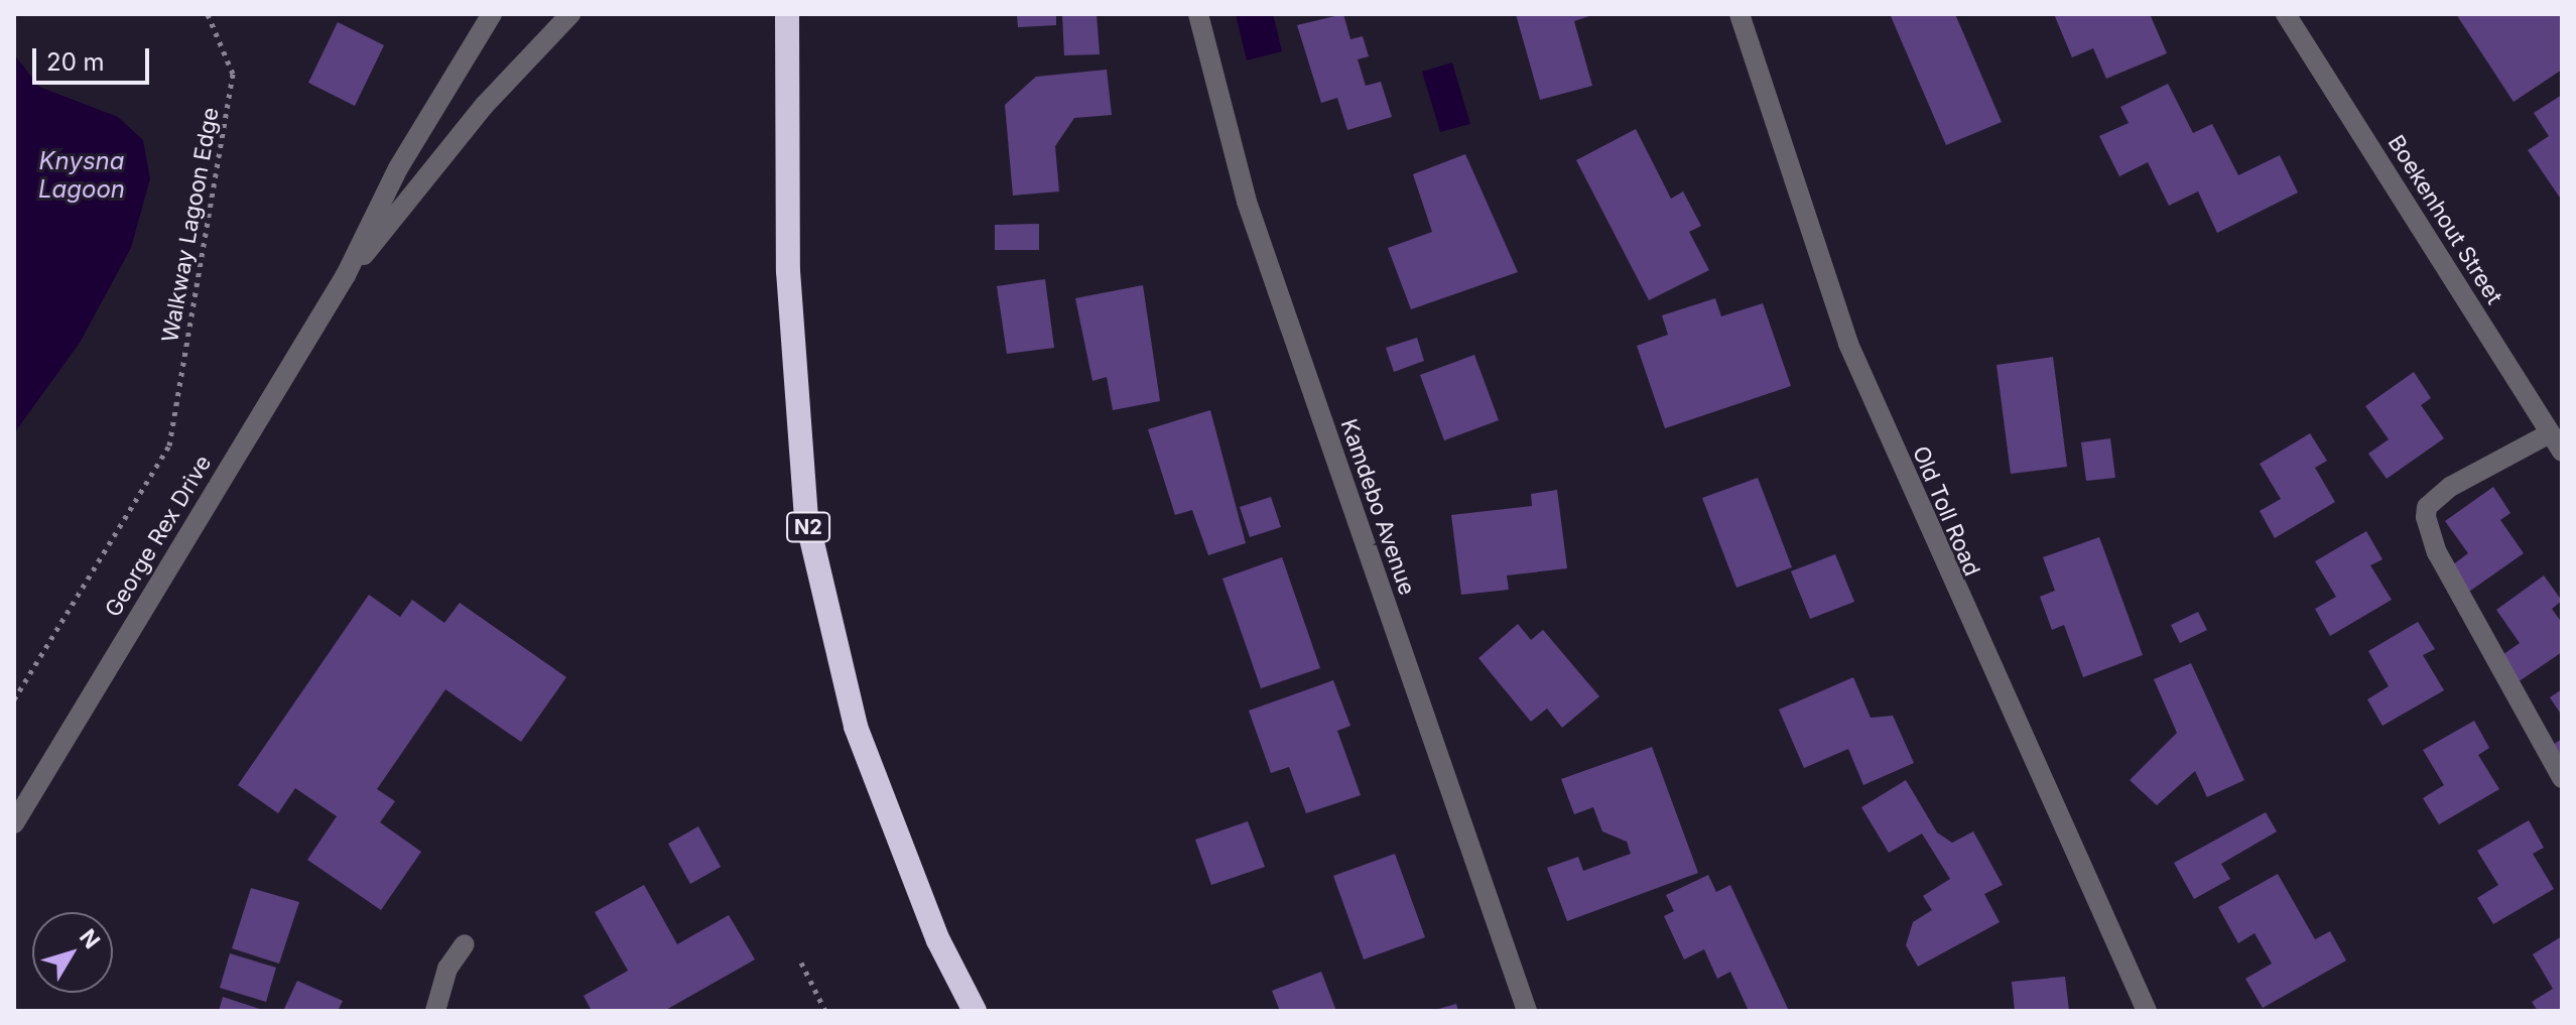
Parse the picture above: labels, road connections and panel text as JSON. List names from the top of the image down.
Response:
{
  "streets": {
    "highway": ["N2"],
    "street": [
      "Boekenhout Street",
      "Kamdebo Avenue",
      "Old Toll Road",
      "George Rex Drive"
    ],
    "path": ["Walkway Lagoon Edge"]
  },
  "water": ["Knysna Lagoon"],
  "scale_bar": "20 m",
  "north": "top right"
}
